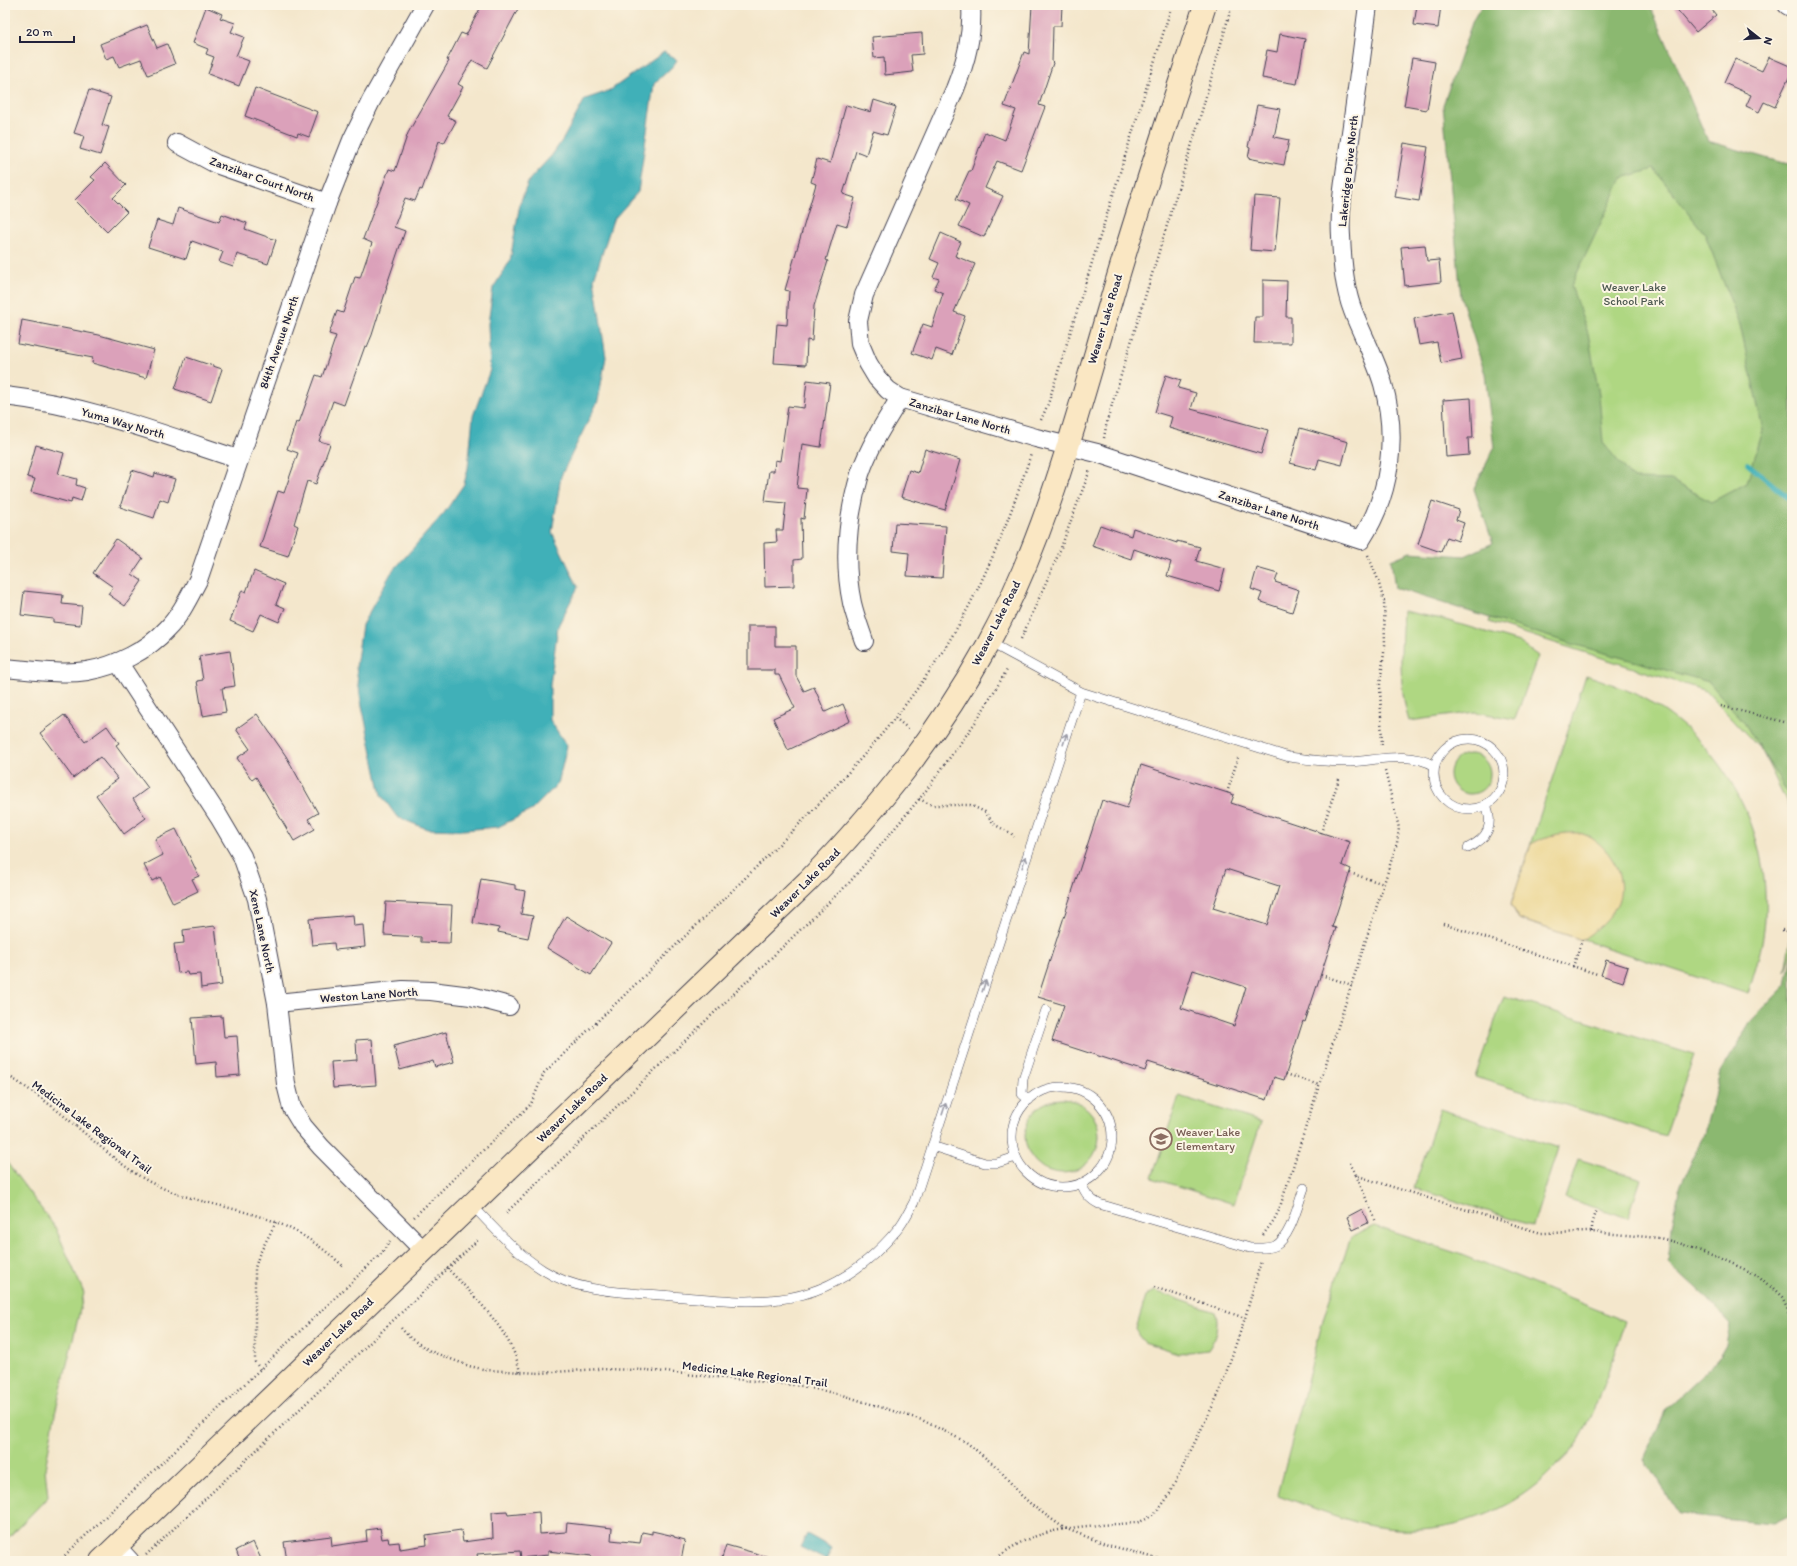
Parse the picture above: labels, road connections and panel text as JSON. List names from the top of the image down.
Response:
{
  "streets": {
    "main road": ["Weaver Lake Road"],
    "street": [
      "Lakeridge Drive North",
      "Zanzibar Court North",
      "84th Avenue North",
      "Zanzibar Lane North",
      "Yuma Way North",
      "Xene Lane North",
      "Weston Lane North"
    ],
    "path": ["Medicine Lake Regional Trail"]
  },
  "crossings": [
    ["Lakeridge Drive North", "Zanzibar Lane North"],
    ["Zanzibar Court North", "84th Avenue North"],
    ["Weaver Lake Road", "Zanzibar Lane North"],
    ["Weaver Lake Road", "Xene Lane North"],
    ["84th Avenue North", "Yuma Way North"],
    ["84th Avenue North", "Xene Lane North"],
    ["Xene Lane North", "Weston Lane North"]
  ],
  "parks": ["Weaver Lake School Park"],
  "places": {
    "school or university": ["Weaver Lake Elementary"]
  },
  "scale_bar": "20 m",
  "north": "right"
}
